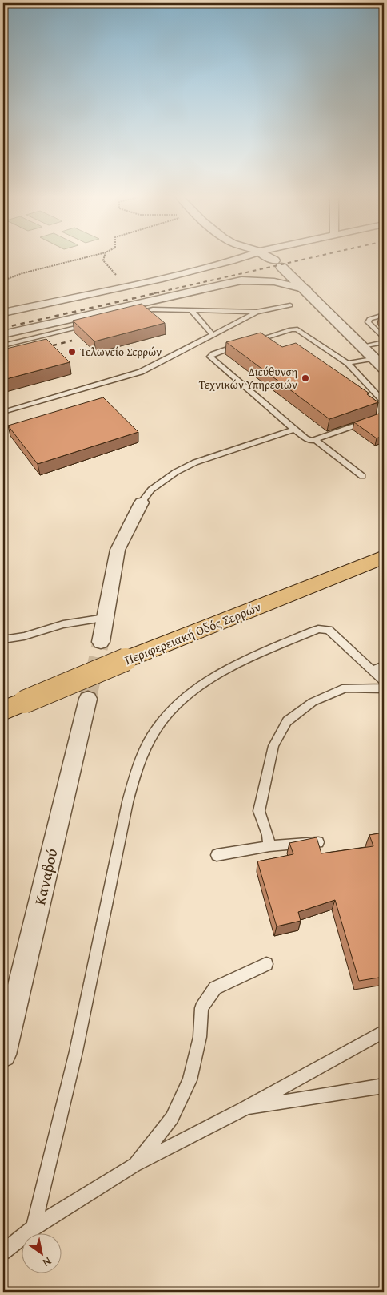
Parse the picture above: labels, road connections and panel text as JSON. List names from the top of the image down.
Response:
{
  "streets": {
    "main road": ["Περιφερειακή Οδός Σερρών"],
    "street": ["Καναβού"]
  },
  "places": ["Τελωνείο Σερρών", "Διεύθυνση Τεχνικών Υπηρεσιών"],
  "north": "bottom right"
}
